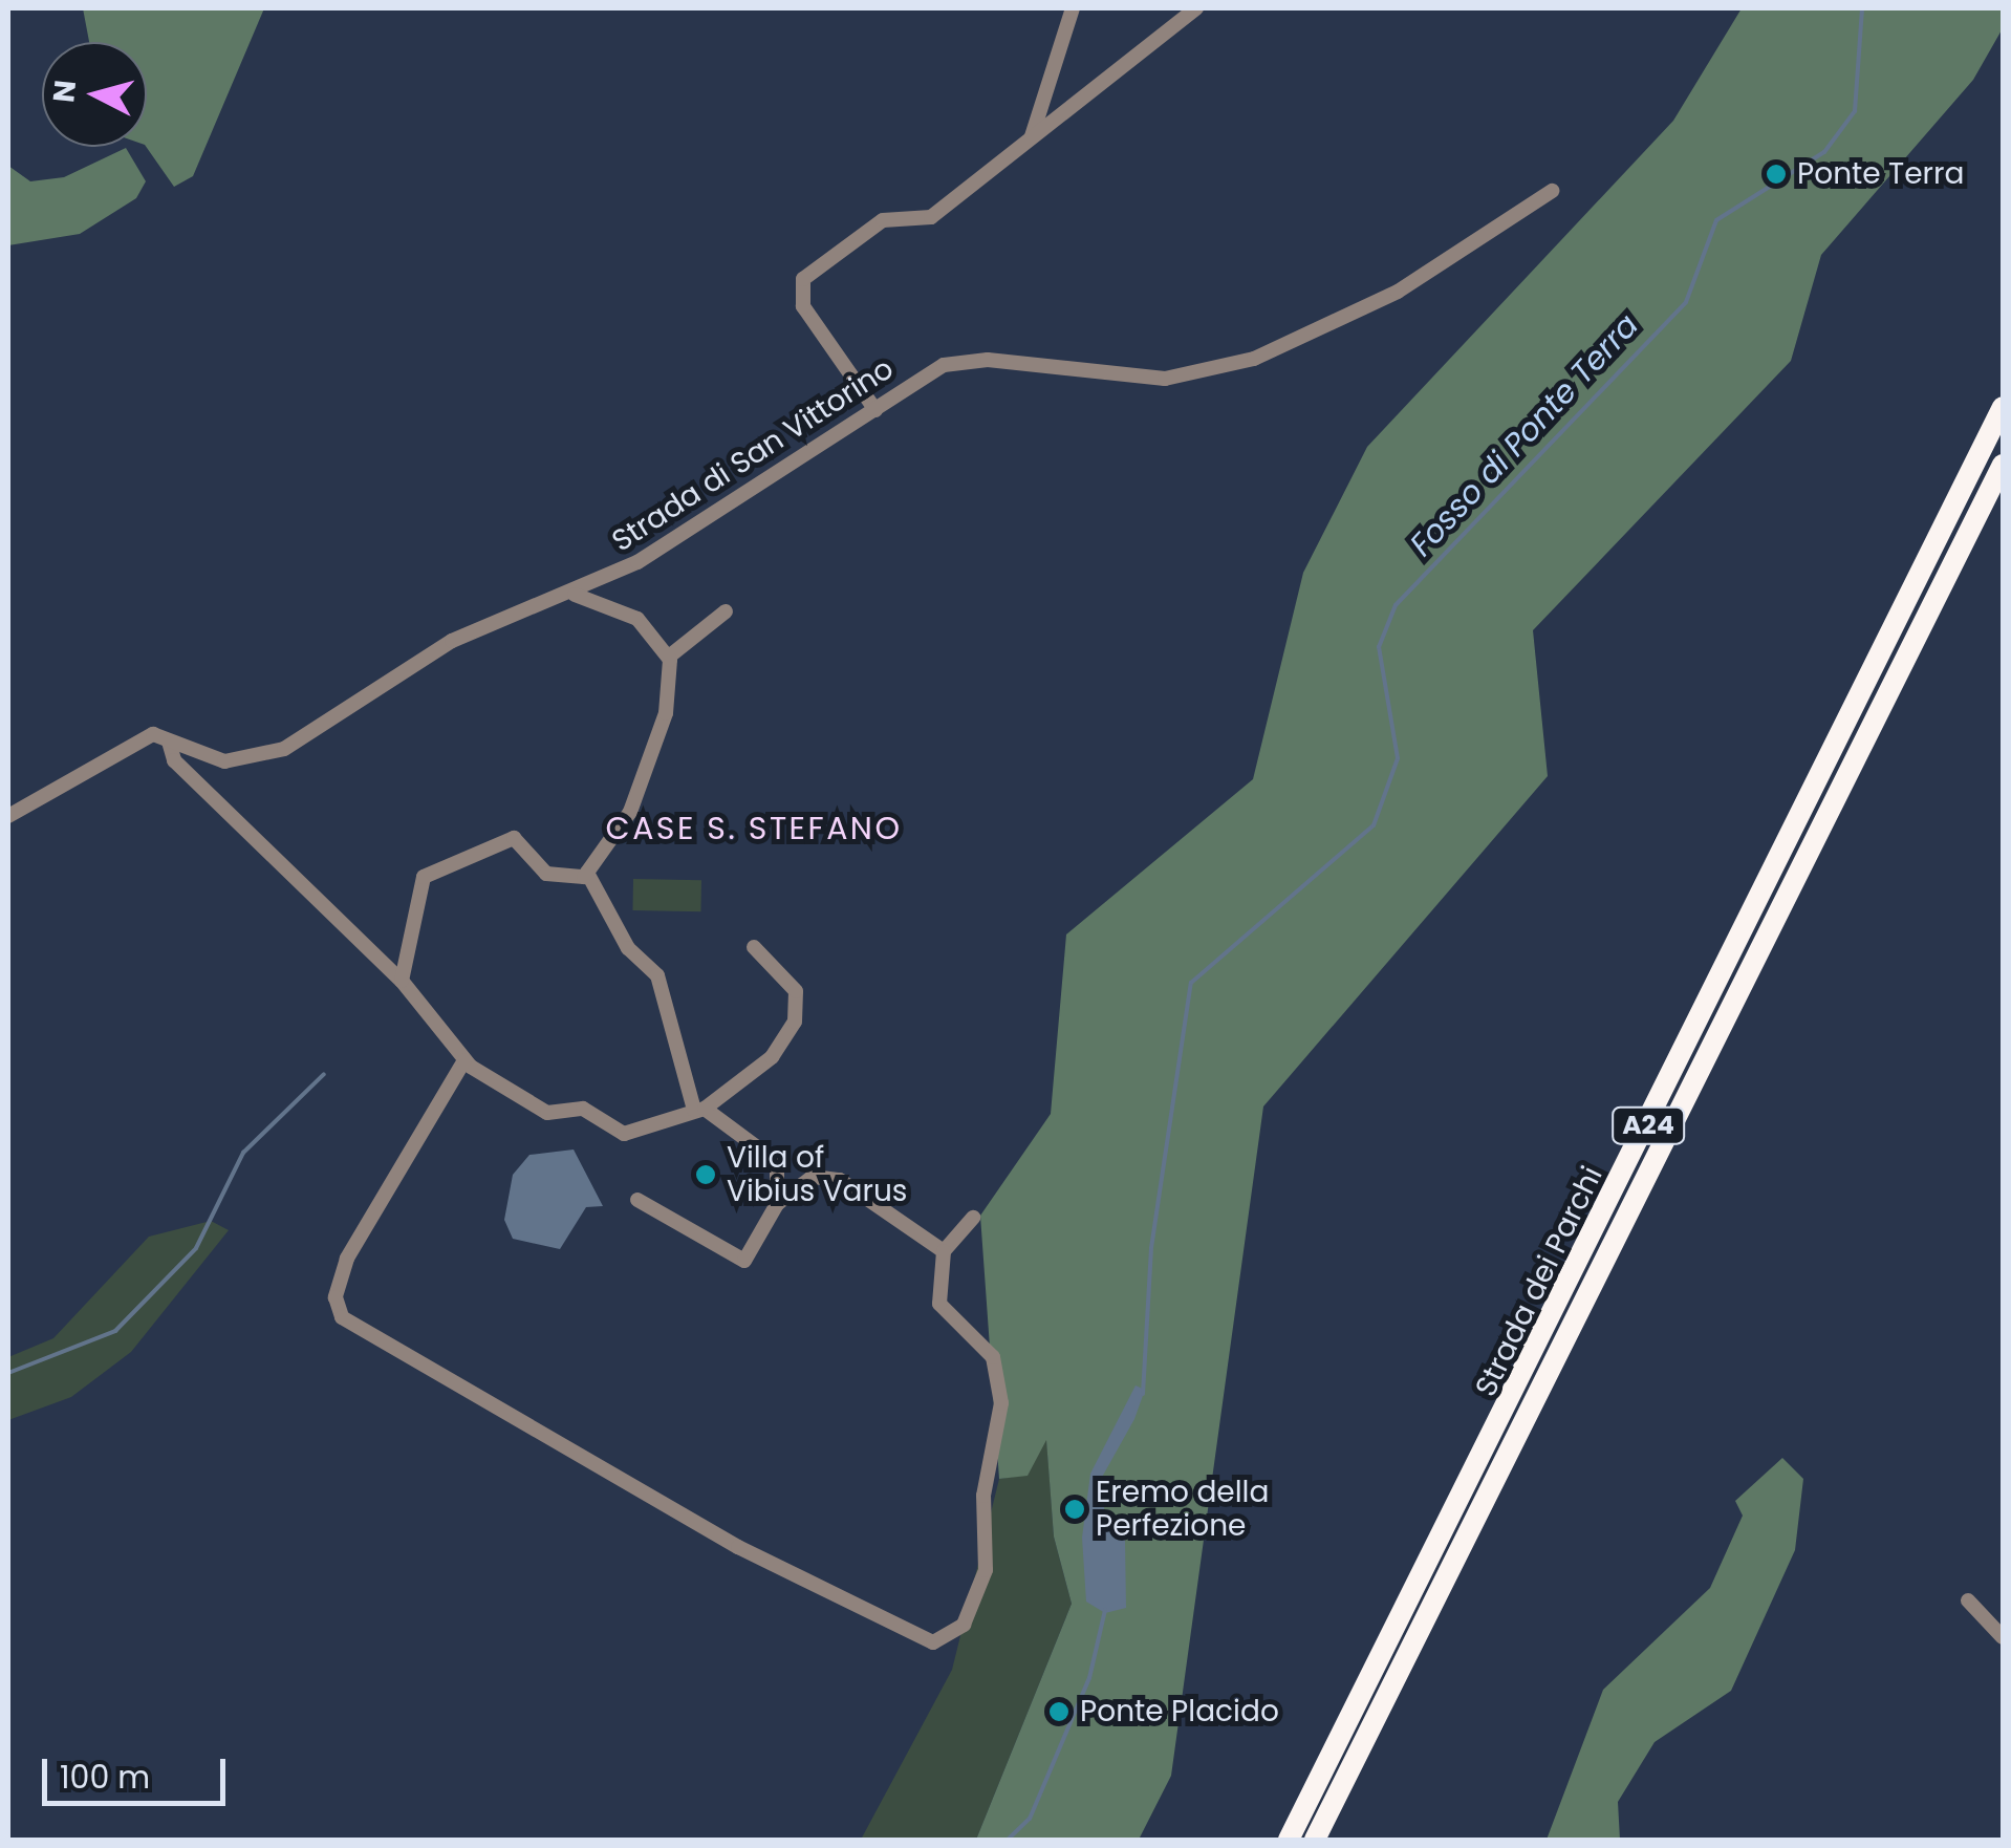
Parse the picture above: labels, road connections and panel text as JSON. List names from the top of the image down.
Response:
{
  "streets": {
    "highway": ["A24", "Strada dei Parchi"],
    "street": ["Strada di San Vittorino"]
  },
  "districts": ["CASE S. STEFANO"],
  "water": ["Fosso di Ponte Terra"],
  "places": [
    "Ponte Terra",
    "Villa of Vibius Varus",
    "Eremo della Perfezione",
    "Ponte Placido"
  ],
  "scale_bar": "100 m",
  "north": "left"
}
